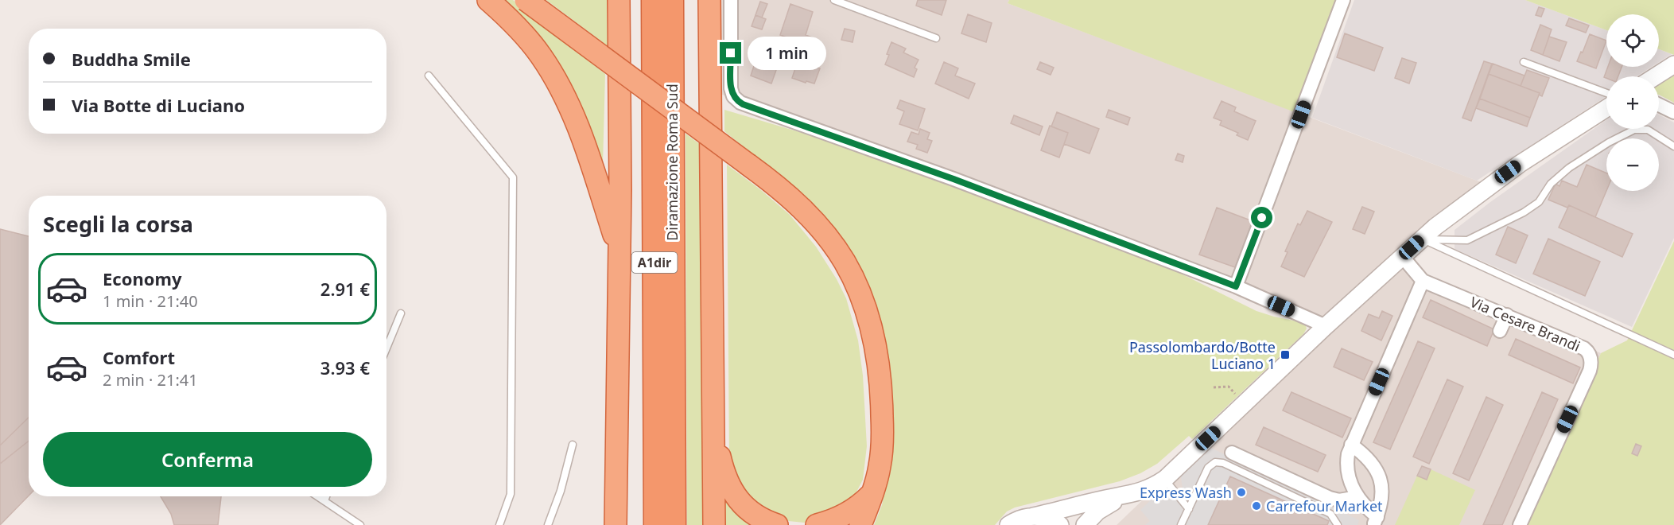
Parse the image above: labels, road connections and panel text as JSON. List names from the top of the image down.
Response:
{
  "streets": {
    "highway": ["Diramazione Roma Sud", "A1dir"],
    "street": ["Via Cesare Brandi"]
  },
  "places": {
    "transit": ["Passolombardo/Botte Luciano 1"],
    "other": ["Express Wash", "Carrefour Market"]
  },
  "page": {
    "map_buttons": ["+", "−"],
    "banner": ["Buddha Smile", "Via Botte di Luciano"],
    "bubble": "1 min",
    "heading": "Scegli la corsa",
    "list": [
      {
        "name": "Economy",
        "note": "1 min · 21:40",
        "value": "2.91 €"
      },
      {
        "name": "Comfort",
        "note": "2 min · 21:41",
        "value": "3.93 €"
      }
    ],
    "buttons": "Conferma"
  }
}
